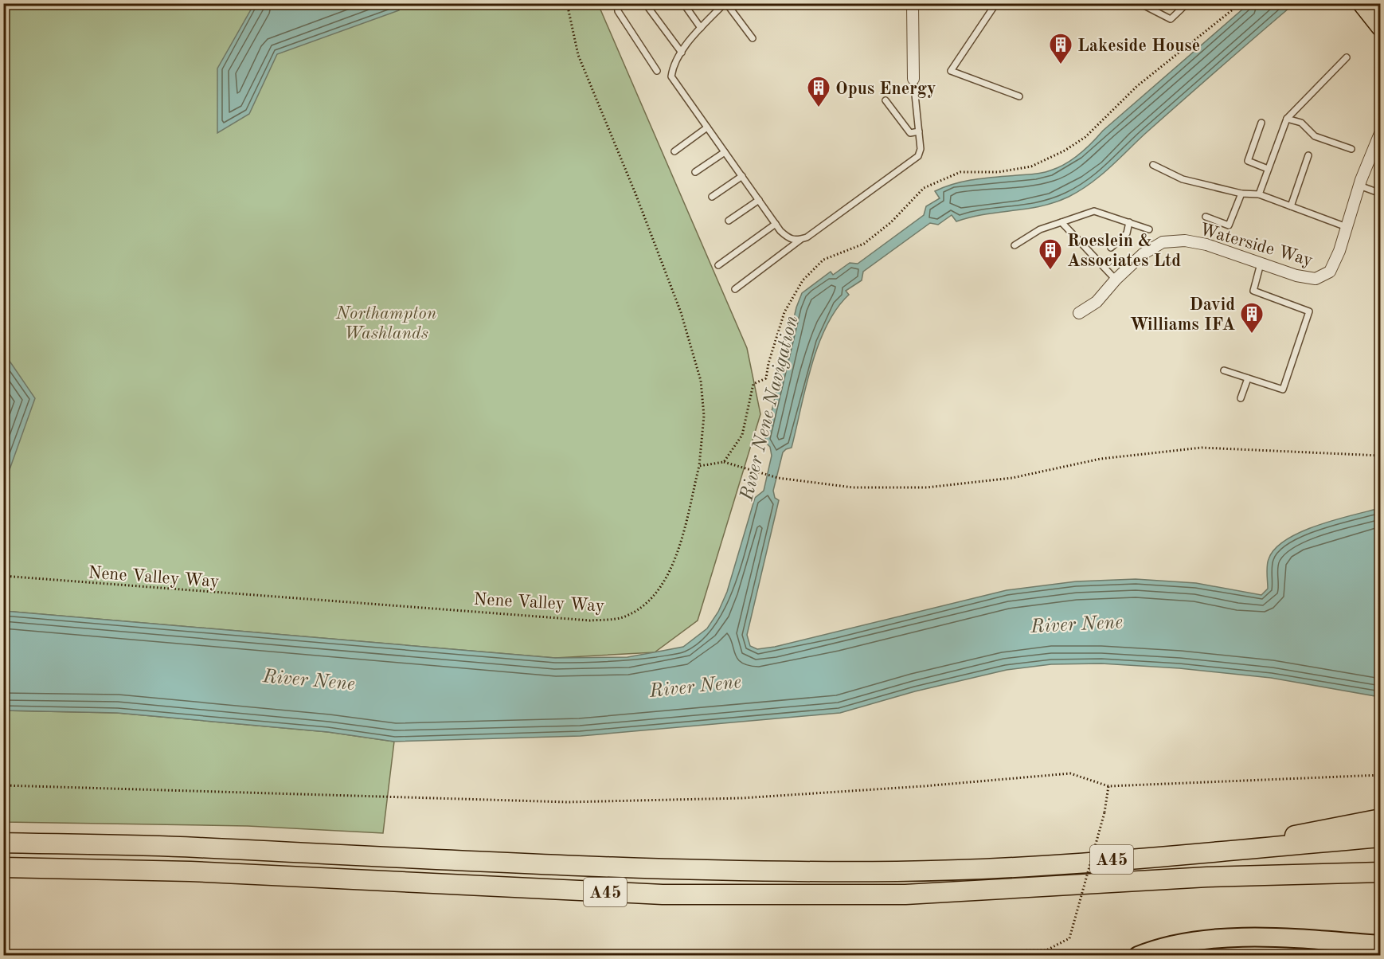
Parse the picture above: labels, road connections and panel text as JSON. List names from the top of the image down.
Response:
{
  "streets": {
    "highway": ["A45"],
    "street": ["Waterside Way"],
    "path": ["Nene Valley Way"]
  },
  "water": ["River Nene Navigation", "River Nene"],
  "parks": ["Northampton Washlands"],
  "places": {
    "building": [
      "Lakeside House",
      "Opus Energy",
      "Roeslein & Associates Ltd",
      "David Williams IFA"
    ]
  }
}
